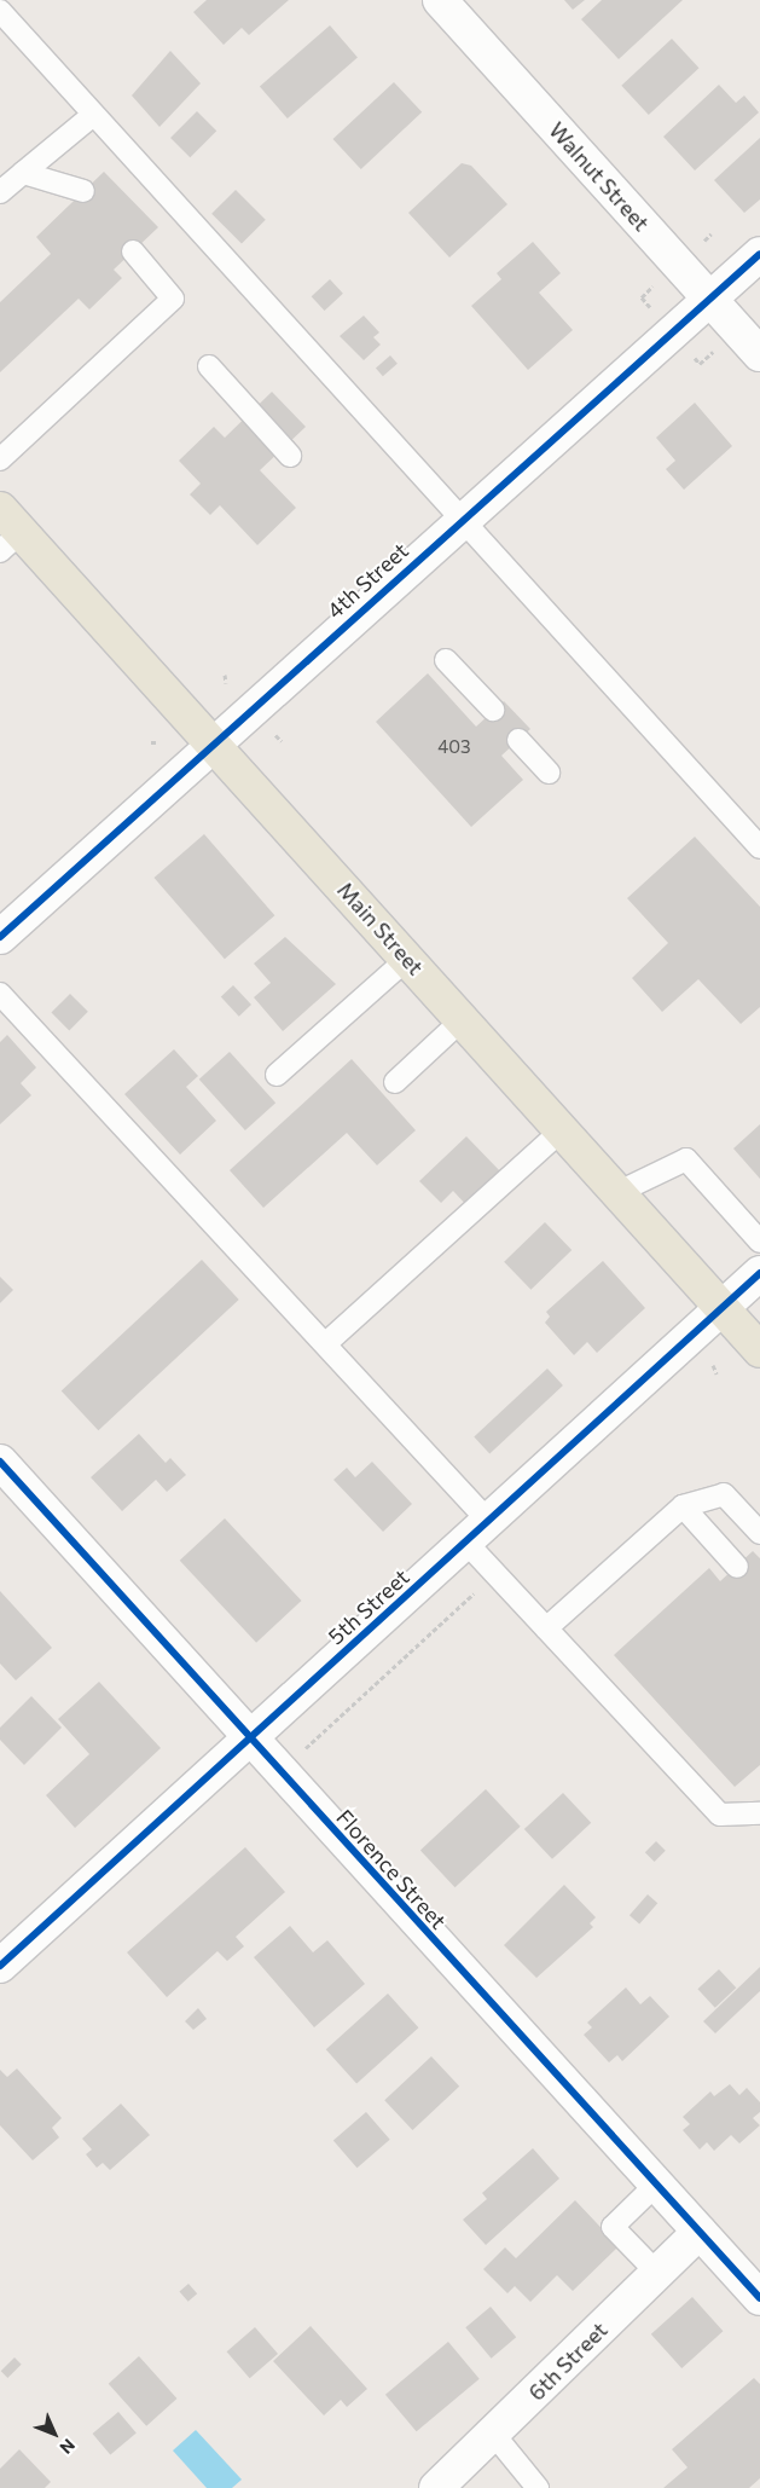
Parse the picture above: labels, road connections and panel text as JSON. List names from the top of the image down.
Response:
{
  "streets": {
    "main road": ["Main Street"],
    "street": [
      "Walnut Street",
      "4th Street",
      "5th Street",
      "Florence Street",
      "6th Street"
    ]
  },
  "crossings": [
    ["Walnut Street", "4th Street"],
    ["4th Street", "Main Street"],
    ["Main Street", "5th Street"],
    ["5th Street", "Florence Street"],
    ["Florence Street", "6th Street"]
  ],
  "house_numbers": ["403"],
  "north": "bottom right"
}
